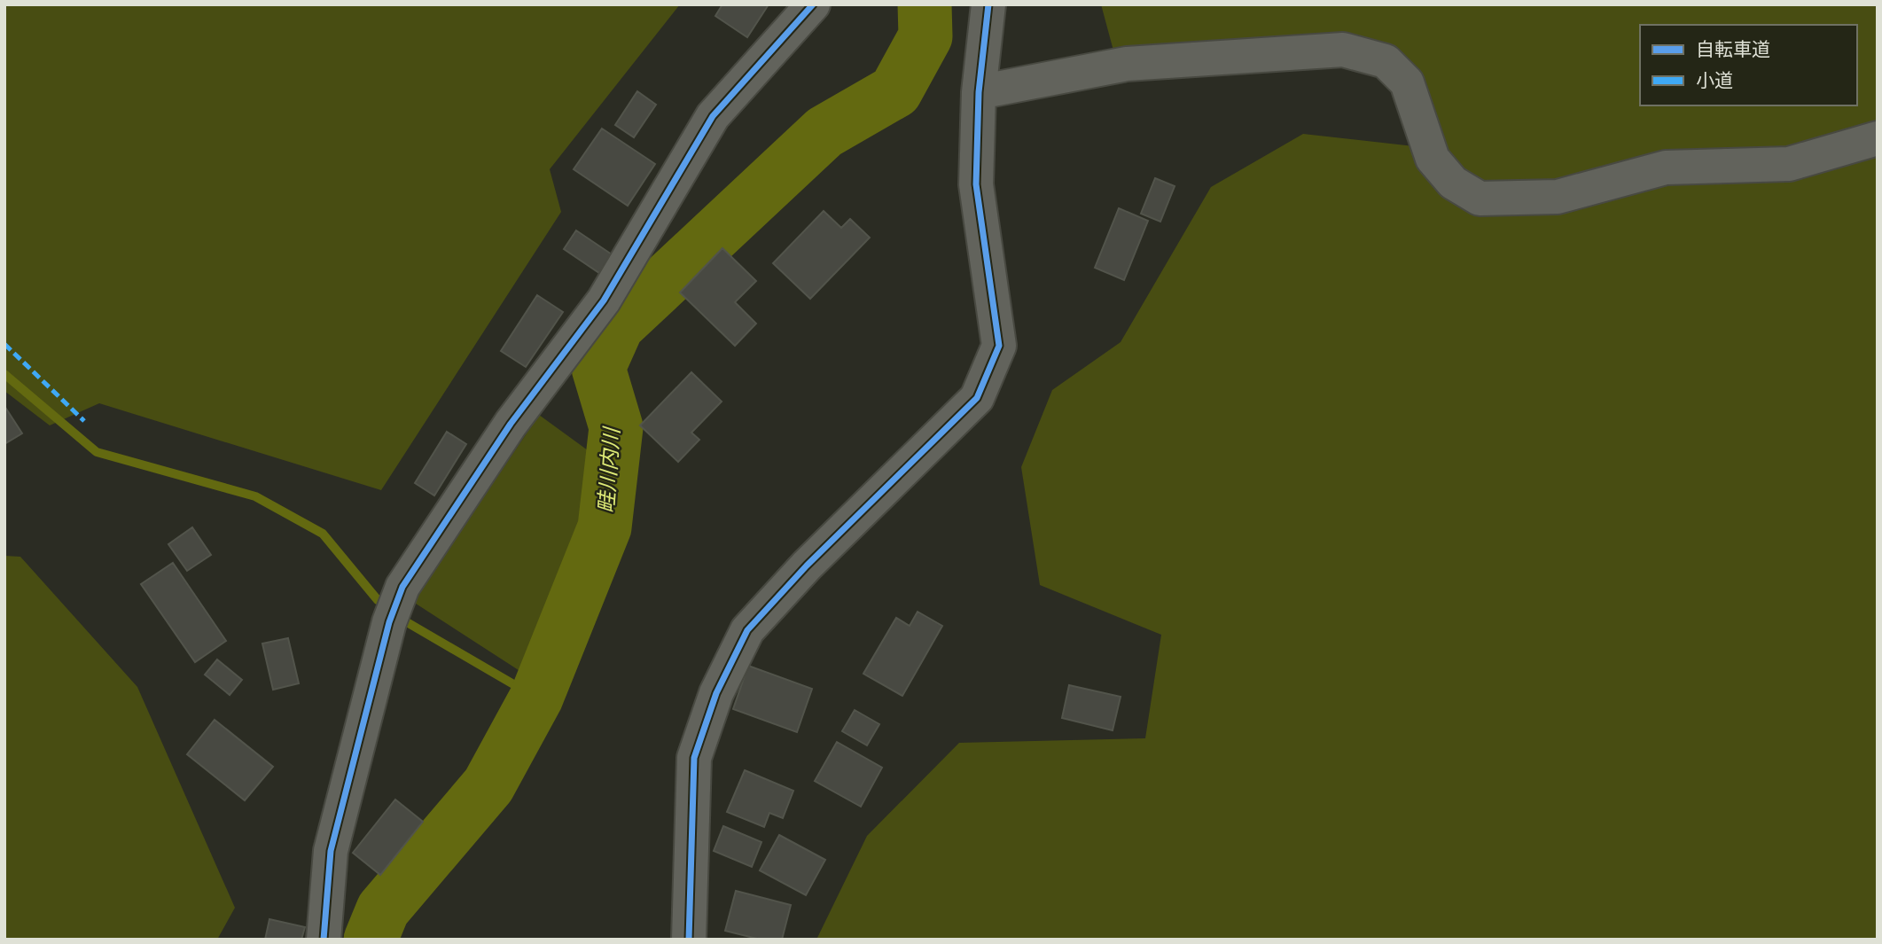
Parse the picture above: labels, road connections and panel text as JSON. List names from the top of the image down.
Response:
{
  "water": ["畦川内川"],
  "legend": ["自転車道", "小道"]
}
